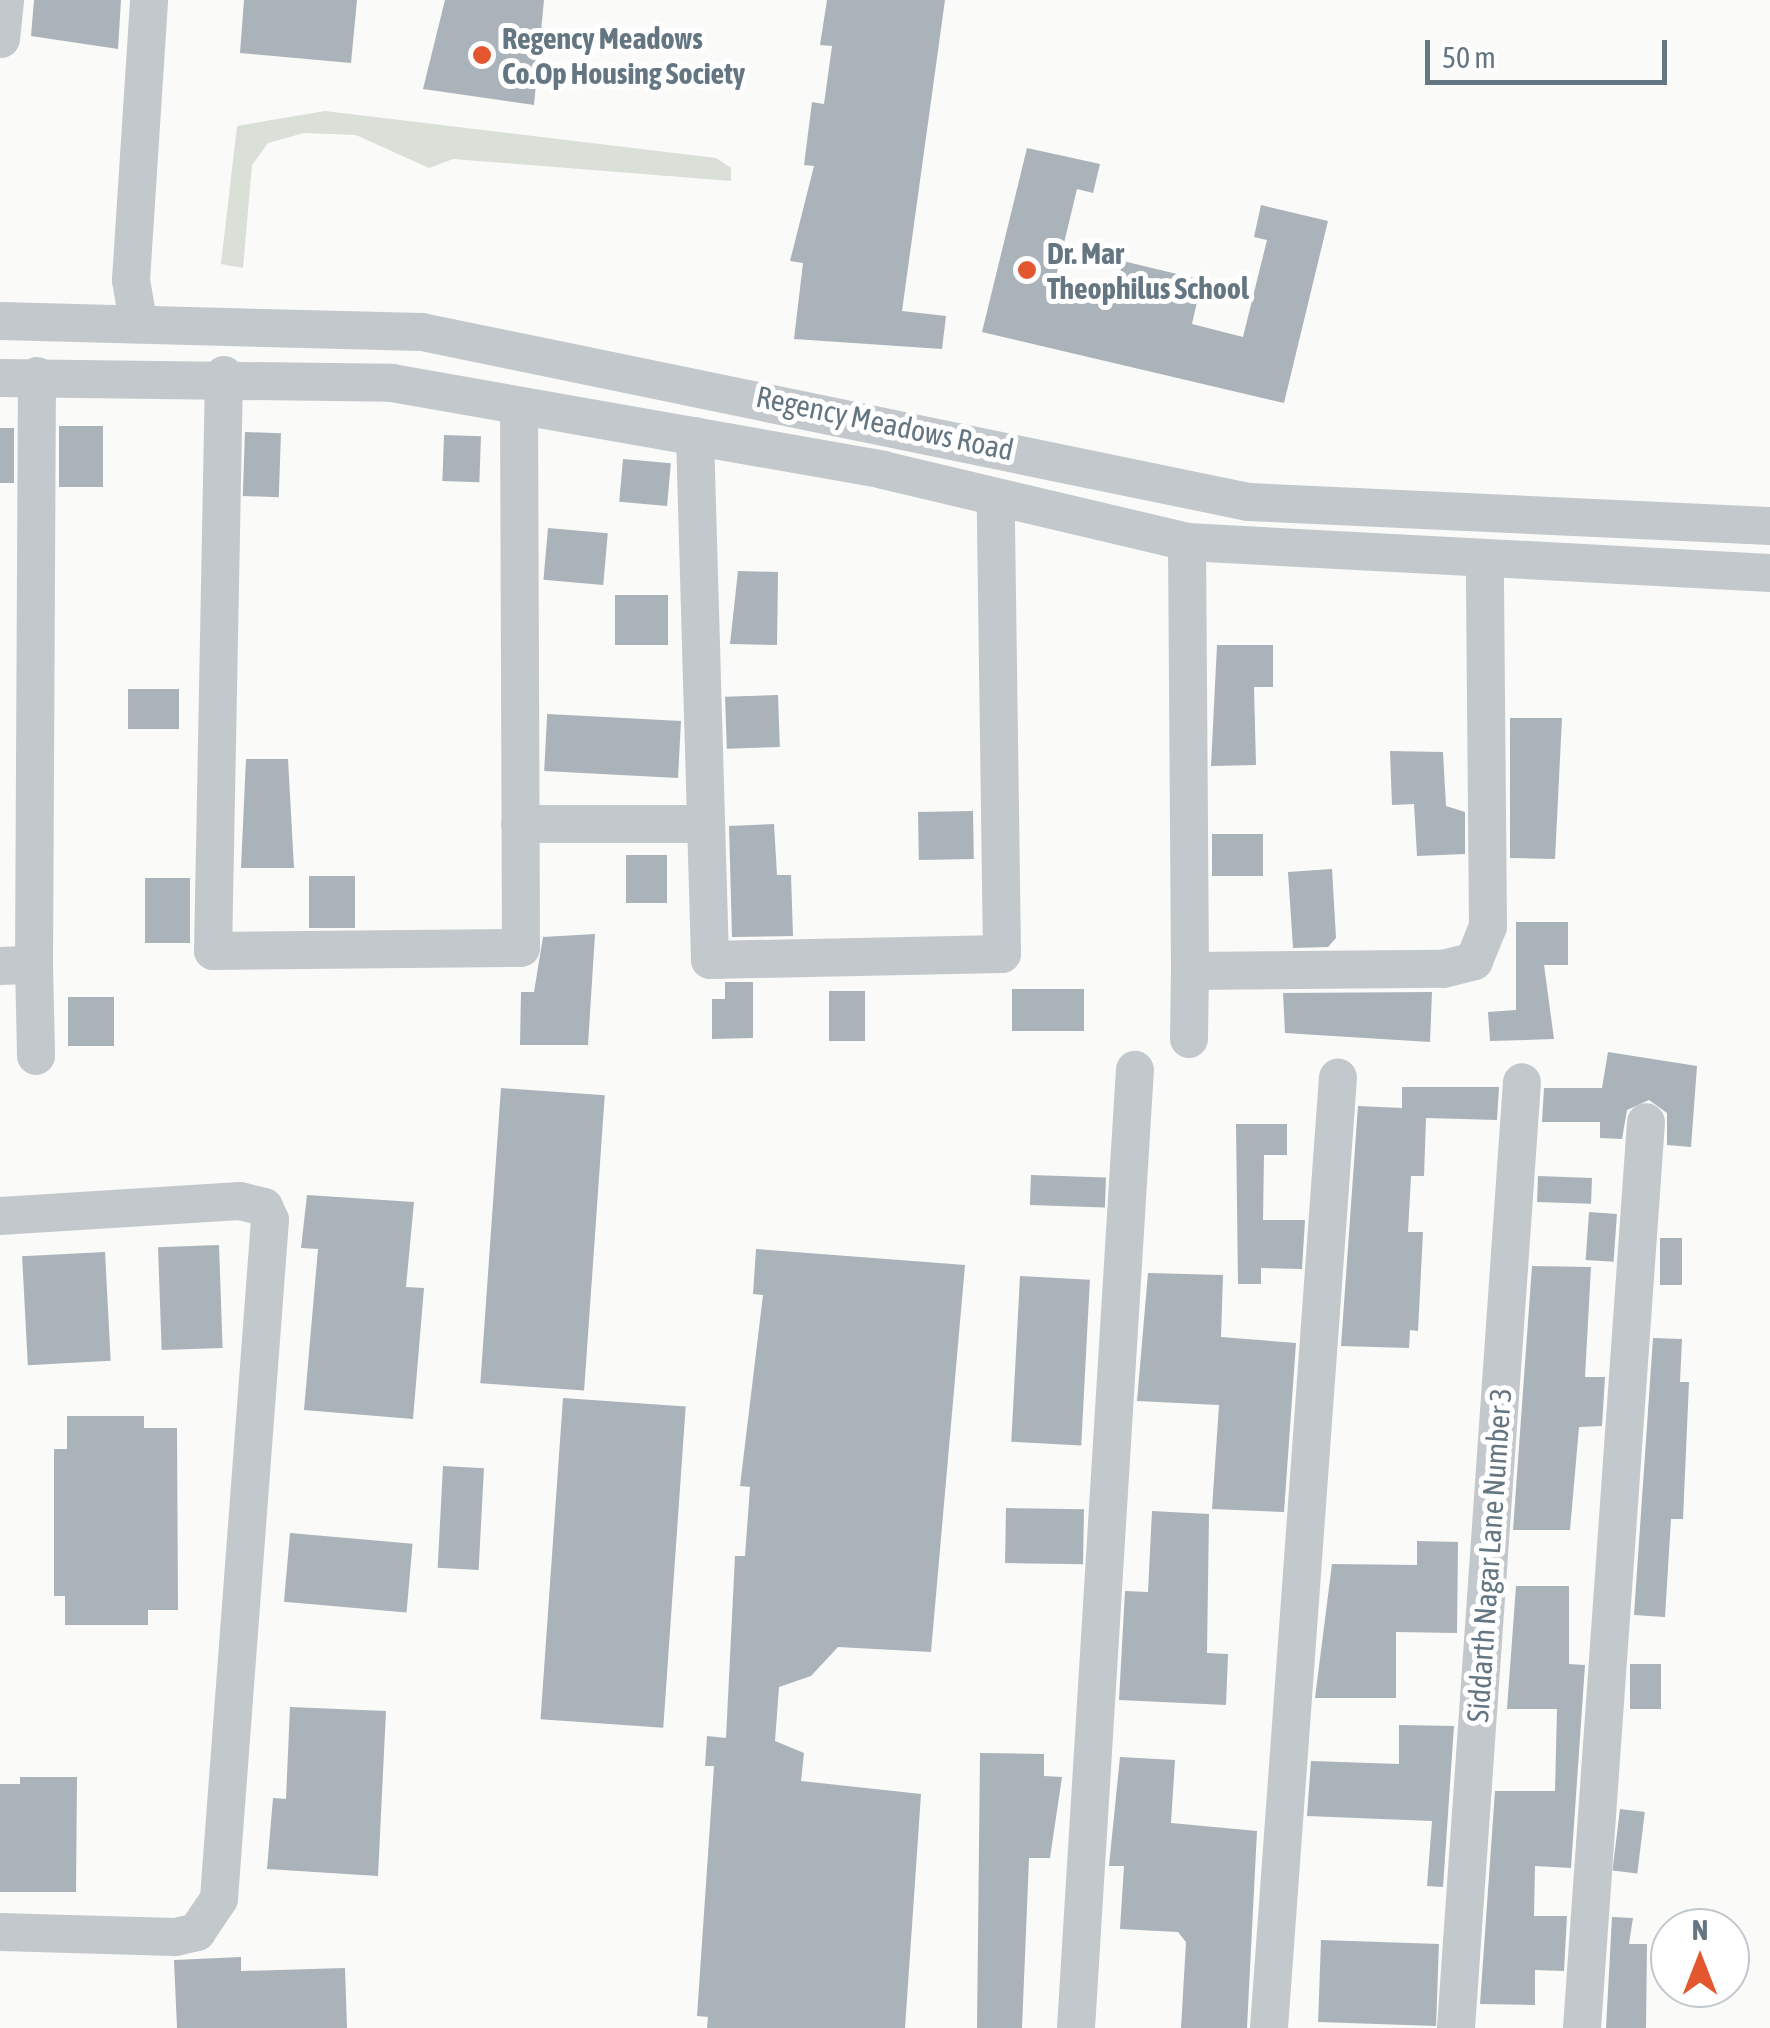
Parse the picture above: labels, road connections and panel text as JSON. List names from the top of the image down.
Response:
{
  "streets": {
    "street": ["Regency Meadows Road", "Siddarth Nagar Lane Number 3"]
  },
  "places": ["Regency Meadows Co.Op Housing Society", "Dr. Mar Theophilus School"],
  "scale_bar": "50 m",
  "north": "top"
}
